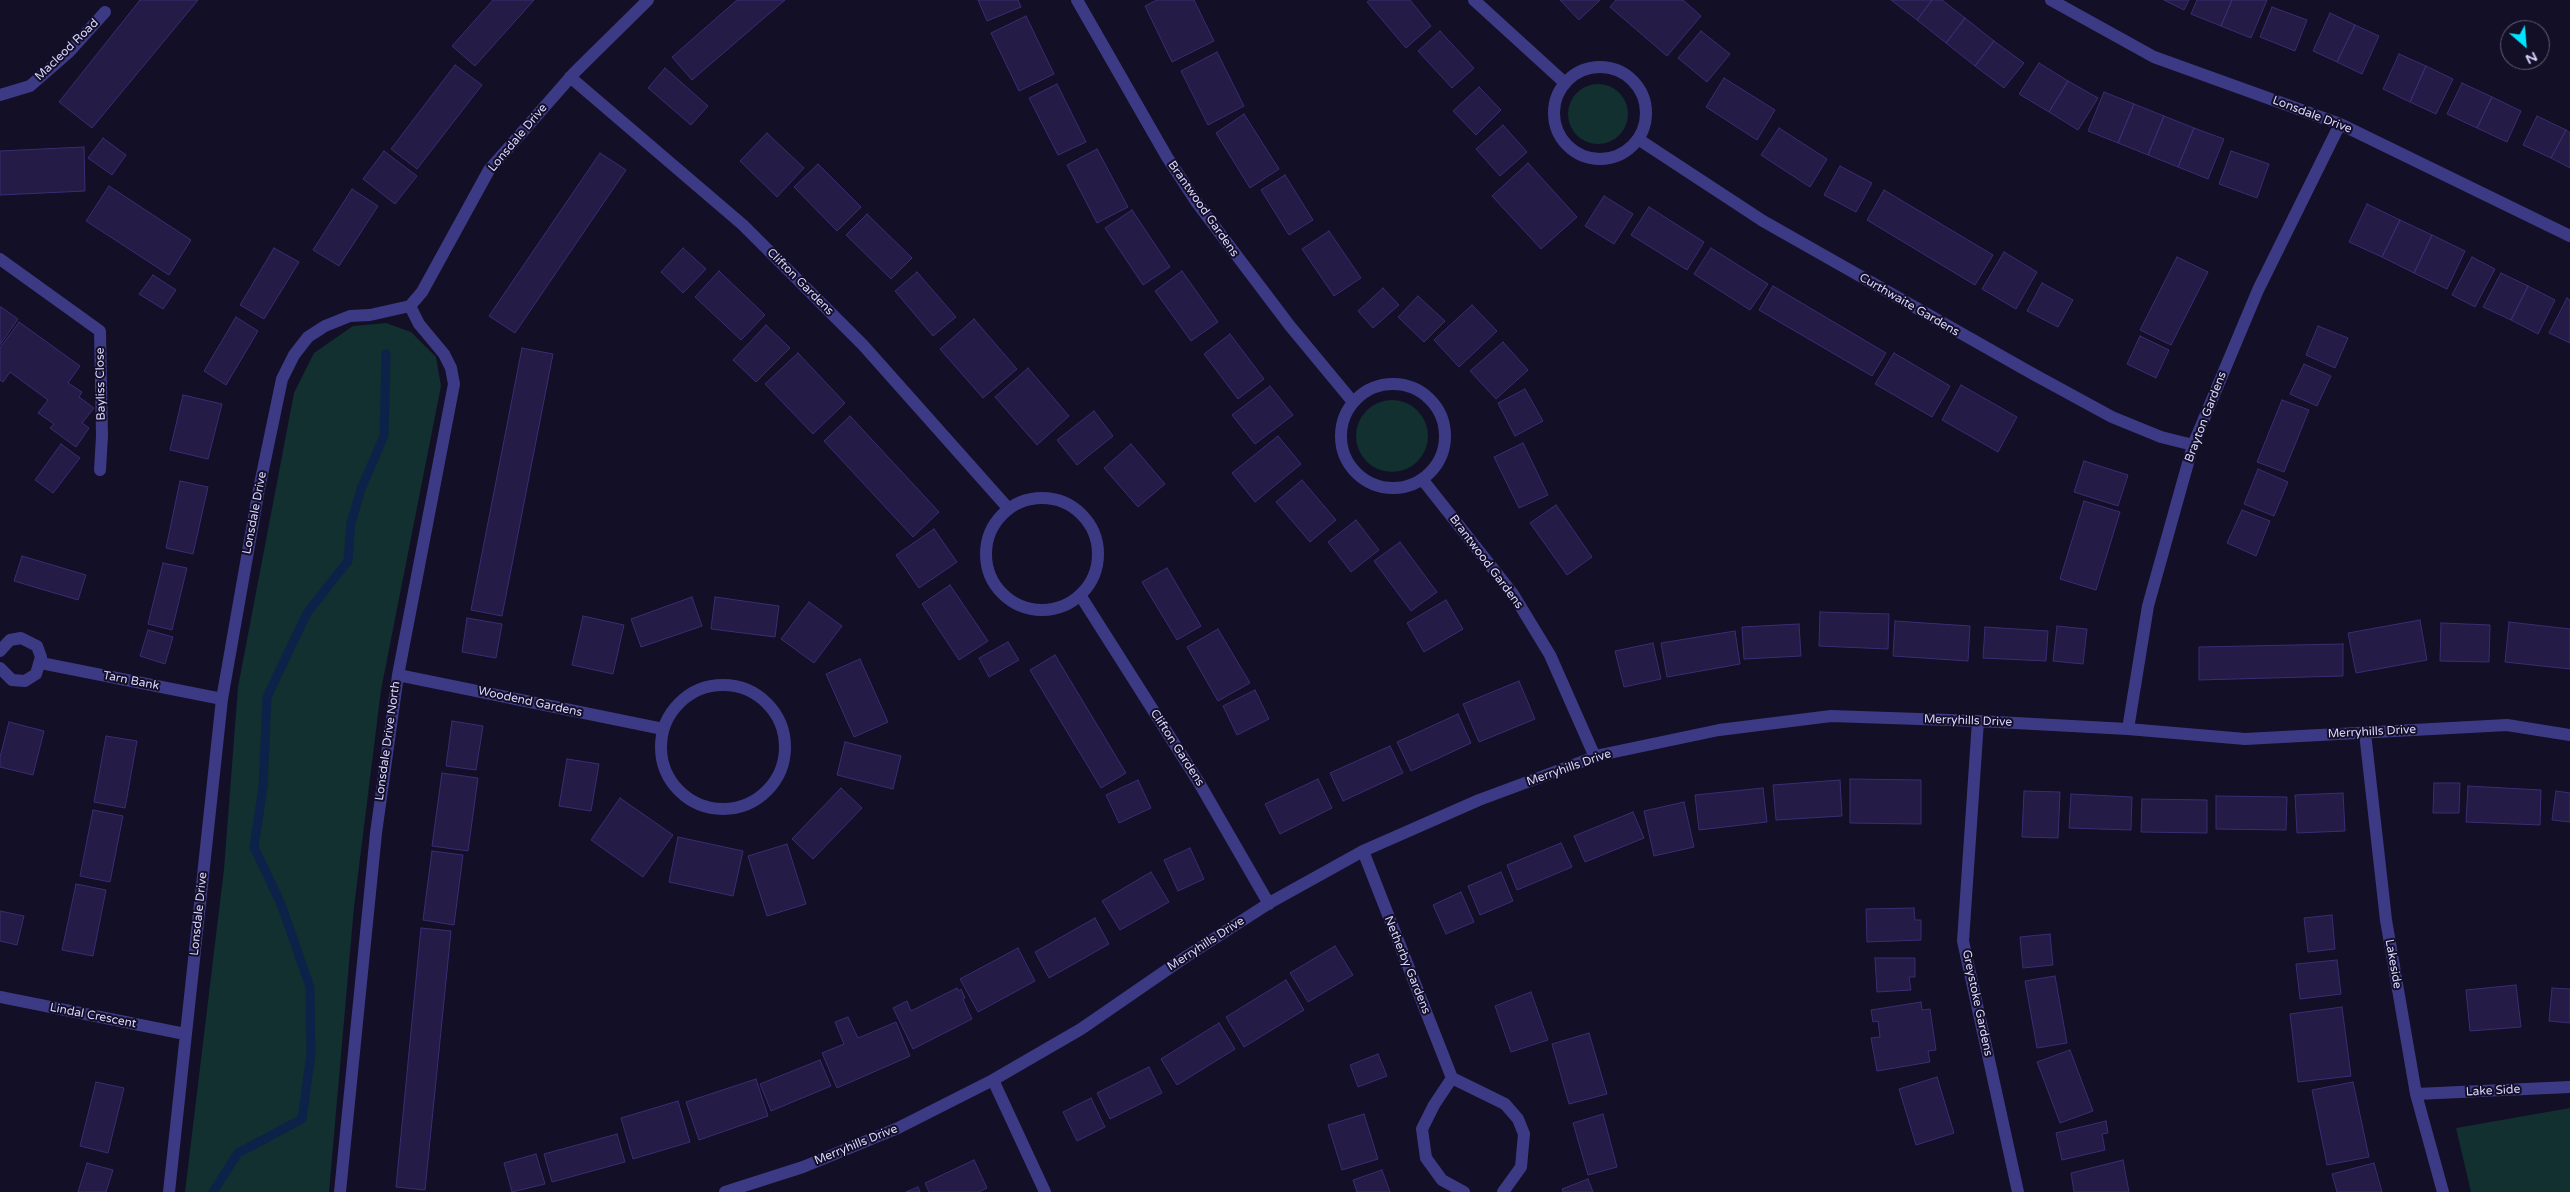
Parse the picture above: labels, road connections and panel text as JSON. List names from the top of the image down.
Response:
{
  "streets": {
    "street": [
      "Macleod Road",
      "Lonsdale Drive",
      "Brantwood Gardens",
      "Clifton Gardens",
      "Curthwaite Gardens",
      "Bayliss Close",
      "Brayton Gardens",
      "Tarn Bank",
      "Woodend Gardens",
      "Merryhills Drive",
      "Lonsdale Drive North",
      "Lakeside",
      "Netherby Gardens",
      "Greystoke Gardens",
      "Lindal Crescent",
      "Lake Side"
    ]
  },
  "crossings": [
    ["Lonsdale Drive", "Clifton Gardens"],
    ["Lonsdale Drive", "Brayton Gardens"],
    ["Lonsdale Drive", "Tarn Bank"],
    ["Lonsdale Drive", "Lonsdale Drive North"],
    ["Lonsdale Drive", "Lindal Crescent"],
    ["Brantwood Gardens", "Merryhills Drive"],
    ["Clifton Gardens", "Merryhills Drive"],
    ["Curthwaite Gardens", "Brayton Gardens"],
    ["Brayton Gardens", "Merryhills Drive"],
    ["Woodend Gardens", "Lonsdale Drive North"],
    ["Merryhills Drive", "Lakeside"],
    ["Merryhills Drive", "Netherby Gardens"],
    ["Merryhills Drive", "Greystoke Gardens"],
    ["Lakeside", "Lake Side"]
  ],
  "north": "bottom right"
}
